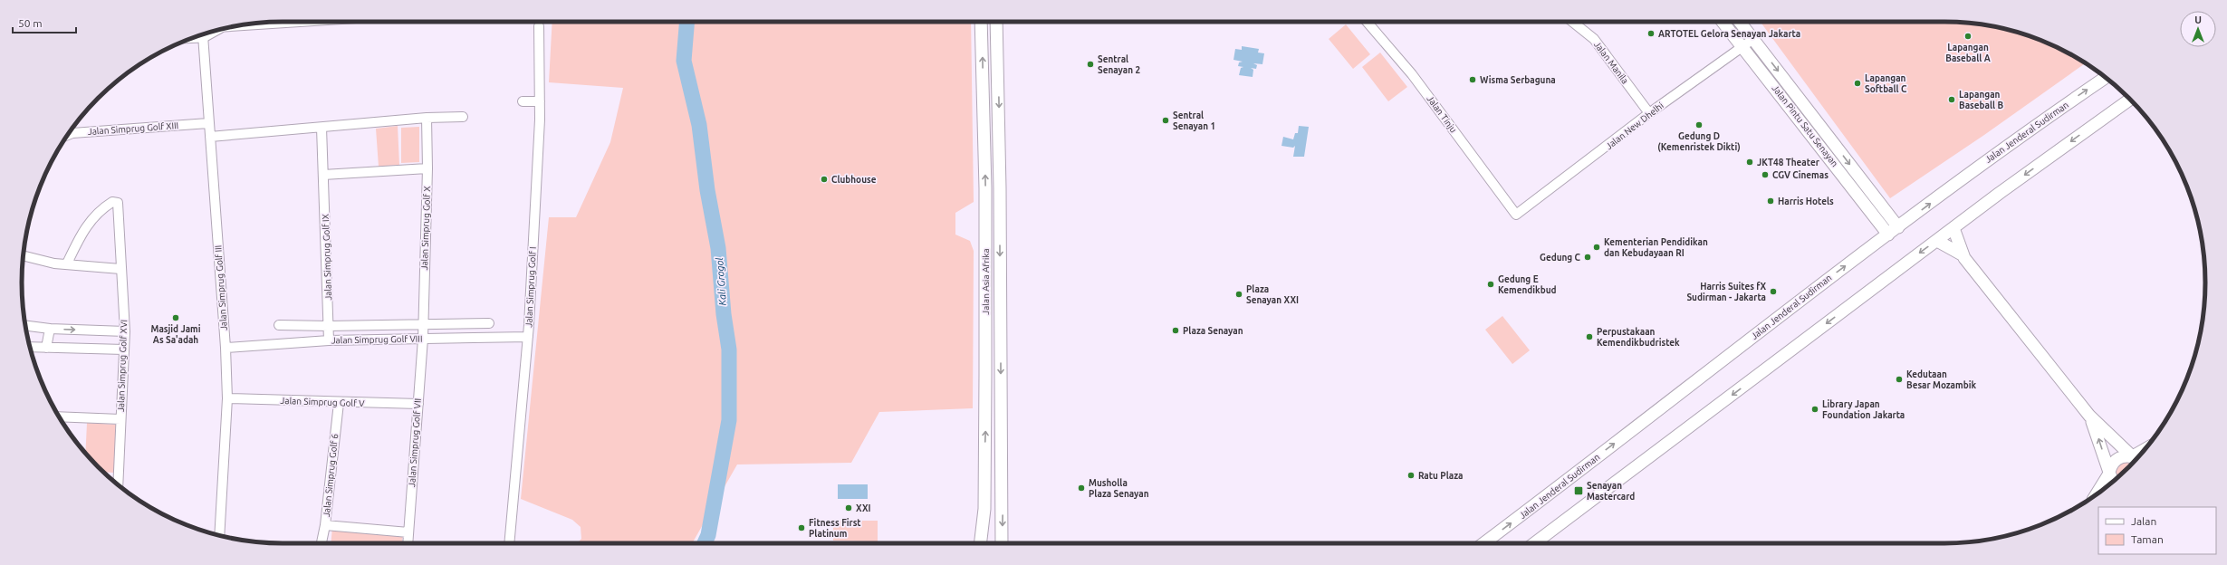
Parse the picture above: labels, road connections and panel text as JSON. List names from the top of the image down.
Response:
{
  "streets": {
    "main road": ["Jalan Pintu Satu Senayan", "Jalan Jenderal Sudirman", "Jalan Asia Afrika"],
    "street": [
      "Jalan Manila",
      "Jalan Tinju",
      "Jalan New Dhelhi",
      "Jalan Simprug Golf XIII",
      "Jalan Simprug Golf X",
      "Jalan Simprug Golf IX",
      "Jalan Simprug Golf I",
      "Jalan Simprug Golf III",
      "Jalan Simprug Golf VIII",
      "Jalan Simprug Golf XVI",
      "Jalan Simprug Golf V",
      "Jalan Simprug Golf VII",
      "Jalan Simprug Golf 6"
    ]
  },
  "crossings": [
    ["Jalan Manila", "Jalan New Dhelhi"],
    ["Jalan Tinju", "Jalan New Dhelhi"],
    ["Jalan New Dhelhi", "Jalan Pintu Satu Senayan"],
    ["Jalan Pintu Satu Senayan", "Jalan Jenderal Sudirman"],
    ["Jalan Simprug Golf XIII", "Jalan Simprug Golf III"],
    ["Jalan Simprug Golf X", "Jalan Simprug Golf VIII"],
    ["Jalan Simprug Golf X", "Jalan Simprug Golf VII"],
    ["Jalan Simprug Golf IX", "Jalan Simprug Golf VIII"],
    ["Jalan Simprug Golf I", "Jalan Simprug Golf VIII"],
    ["Jalan Simprug Golf III", "Jalan Simprug Golf VIII"],
    ["Jalan Simprug Golf III", "Jalan Simprug Golf V"],
    ["Jalan Simprug Golf VIII", "Jalan Simprug Golf VII"],
    ["Jalan Simprug Golf V", "Jalan Simprug Golf VII"],
    ["Jalan Simprug Golf V", "Jalan Simprug Golf 6"]
  ],
  "water": ["Kali Grogol"],
  "places": {
    "other": [
      "ARTOTEL Gelora Senayan Jakarta",
      "Lapangan Baseball A",
      "Sentral Senayan 2",
      "Wisma Serbaguna",
      "Lapangan Softball C",
      "Lapangan Baseball B",
      "Sentral Senayan 1",
      "Gedung D (Kemenristek Dikti)",
      "JKT48 Theater",
      "CGV Cinemas",
      "Clubhouse",
      "Harris Hotels",
      "Kementerian Pendidikan dan Kebudayaan RI",
      "Gedung C",
      "Gedung E Kemendikbud",
      "Harris Suites fX Sudirman - Jakarta",
      "Plaza Senayan XXI",
      "Masjid Jami As Sa'adah",
      "Plaza Senayan",
      "Perpustakaan Kemendikbudristek",
      "Kedutaan Besar Mozambik",
      "Library Japan Foundation Jakarta",
      "Ratu Plaza",
      "Musholla Plaza Senayan",
      "XXI",
      "Fitness First Platinum"
    ],
    "transit": ["Senayan Mastercard"]
  },
  "legend": ["Jalan", "Taman"],
  "scale_bar": "50 m",
  "north": "top"
}
